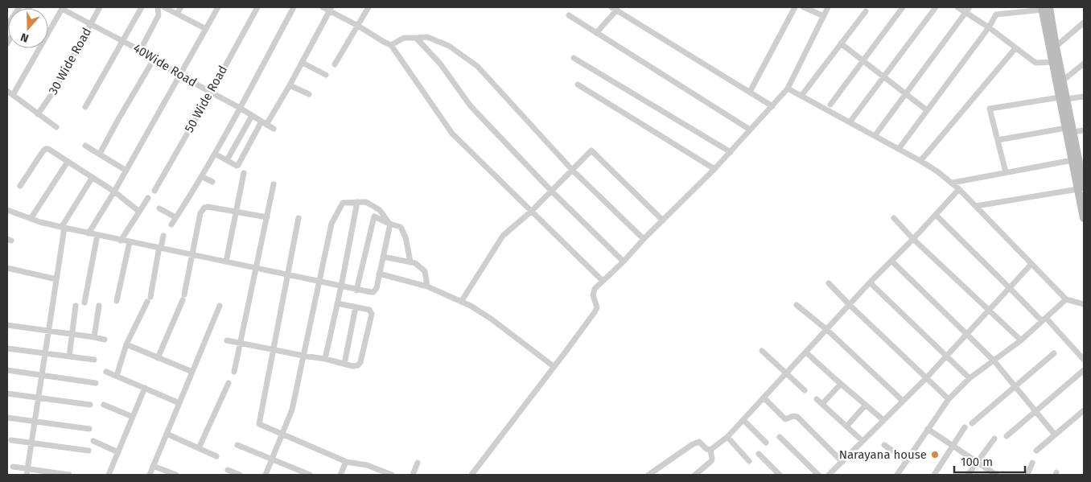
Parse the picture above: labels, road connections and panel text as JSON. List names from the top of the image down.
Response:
{
  "streets": {
    "street": ["30 Wide Road", "40Wide Road", "50 Wide Road"]
  },
  "crossings": [
    ["30 Wide Road", "40Wide Road"],
    ["40Wide Road", "50 Wide Road"]
  ],
  "places": ["Narayana house"],
  "scale_bar": "100 m",
  "north": "bottom"
}
